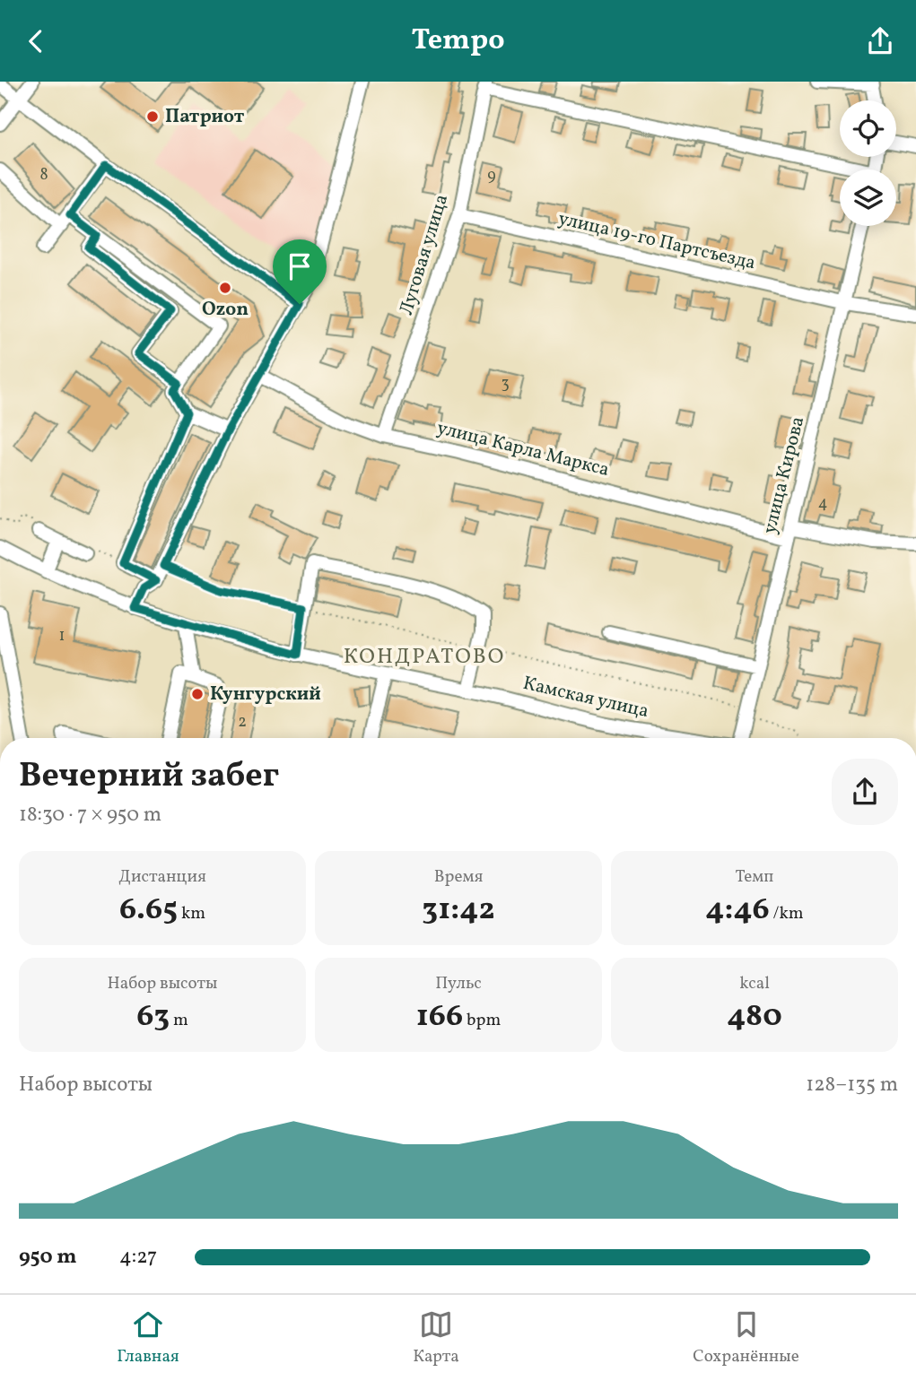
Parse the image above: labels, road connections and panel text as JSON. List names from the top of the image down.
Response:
{
  "streets": {
    "street": [
      "улица 19-го Партсъезда",
      "Луговая улица",
      "улица Карла Маркса",
      "улица Кирова",
      "Камская улица"
    ]
  },
  "crossings": [
    ["улица 19-го Партсъезда", "Луговая улица"],
    ["улица 19-го Партсъезда", "улица Кирова"],
    ["Луговая улица", "улица Карла Маркса"],
    ["улица Карла Маркса", "улица Кирова"]
  ],
  "districts": ["КОНДРАТОВО"],
  "places": ["Патриот", "Ozon", "Кунгурский"],
  "house_numbers": [
    "8",
    "9",
    "3",
    "4",
    "1",
    "2"
  ],
  "page": {
    "header": "Tempo",
    "heading": ["Вечерний забег", "18:30 · 7 × 950 m"],
    "stats": [
      ["Дистанция", "6.65 km"],
      ["Время", "31:42"],
      ["Темп", "4:46 /km"],
      ["Набор высоты", "63 m"],
      ["Пульс", "166 bpm"],
      ["kcal", "480"]
    ],
    "chart": ["Набор высоты", "128–135 m"],
    "list": [
      {
        "name": "950 m",
        "note": "4:27"
      }
    ],
    "tabs": ["Главная", "Карта", "Сохранённые"]
  }
}
